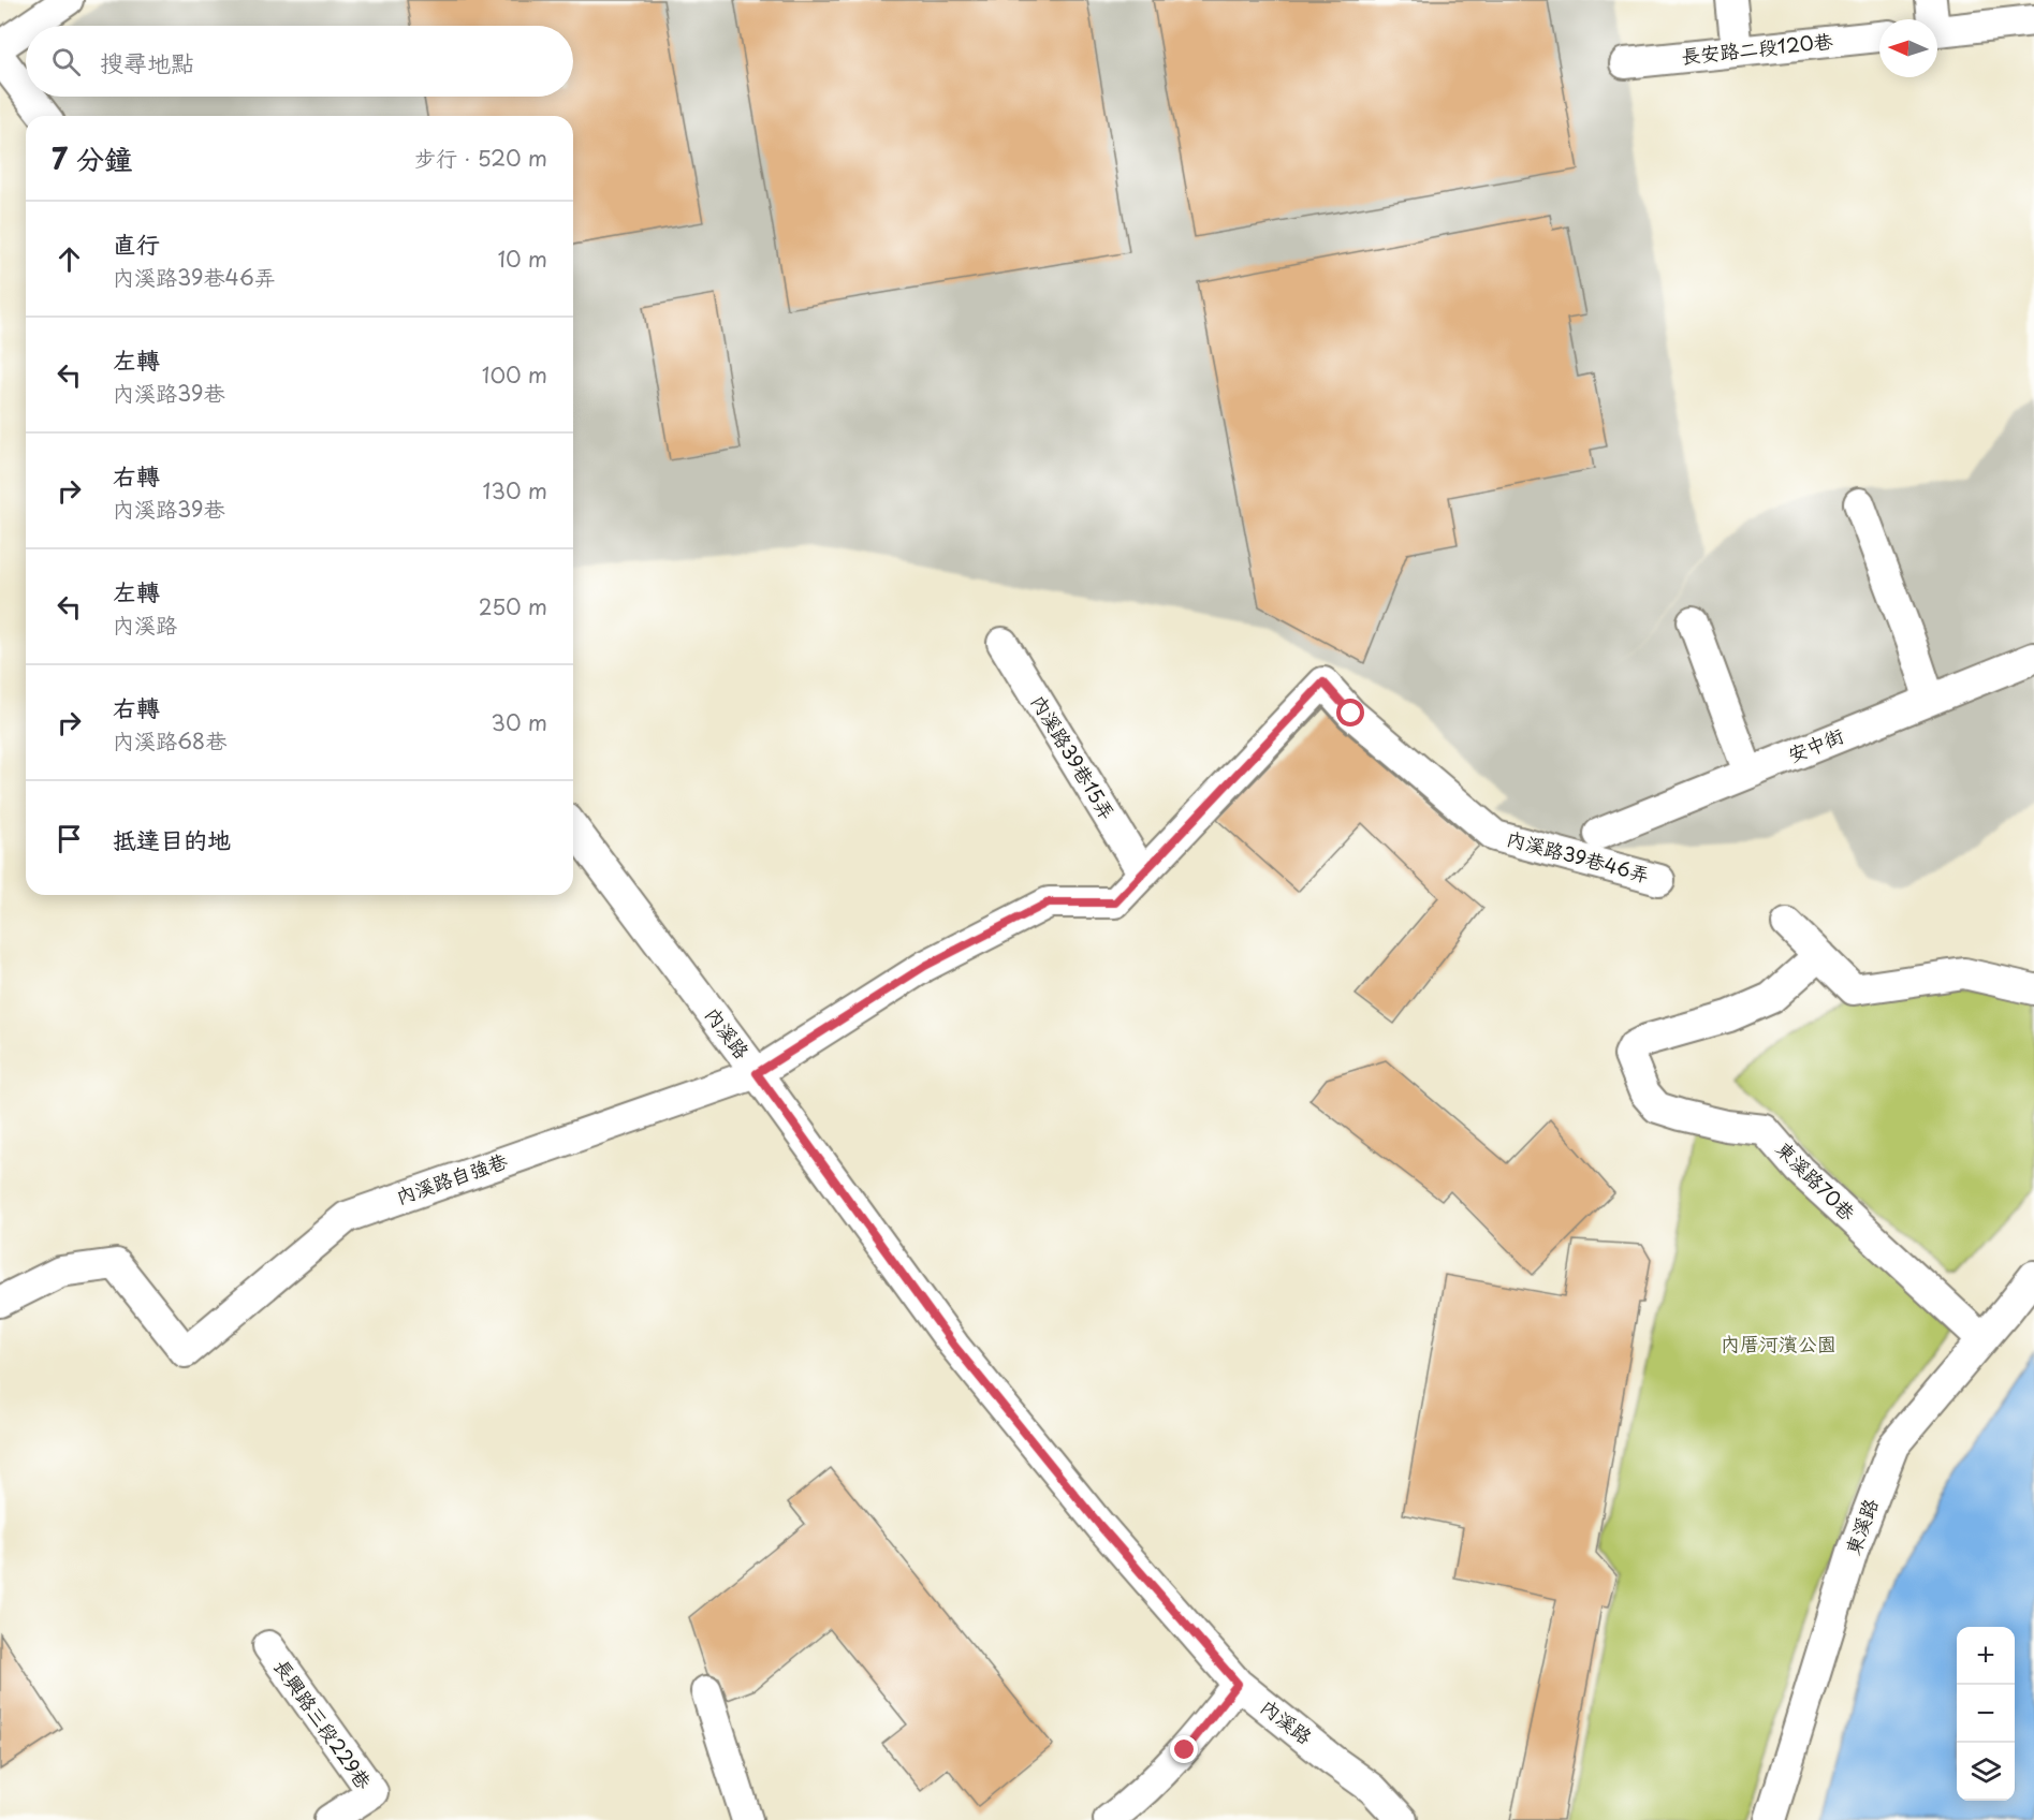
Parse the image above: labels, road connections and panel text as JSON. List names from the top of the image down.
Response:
{
  "streets": {
    "street": [
      "長安路二段120巷",
      "安中街",
      "內溪路39巷15弄",
      "內溪路39巷46弄",
      "內溪路",
      "內溪路自強巷",
      "東溪路70巷",
      "東溪路",
      "長興路三段229巷"
    ]
  },
  "crossings": [
    ["內溪路39巷15弄", "內溪路自強巷"],
    ["內溪路39巷46弄", "內溪路自強巷"],
    ["內溪路", "內溪路自強巷"],
    ["東溪路70巷", "東溪路"]
  ],
  "parks": ["內厝河濱公園"],
  "north": "left",
  "page": {
    "search": "搜尋地點",
    "heading": ["7 分鐘", "步行 · 520 m"],
    "list": [
      ["直行", "內溪路39巷46弄", "10 m"],
      ["左轉", "內溪路39巷", "100 m"],
      ["右轉", "內溪路39巷", "130 m"],
      ["左轉", "內溪路", "250 m"],
      ["右轉", "內溪路68巷", "30 m"],
      "抵達目的地"
    ],
    "map_buttons": ["+", "−"]
  }
}
